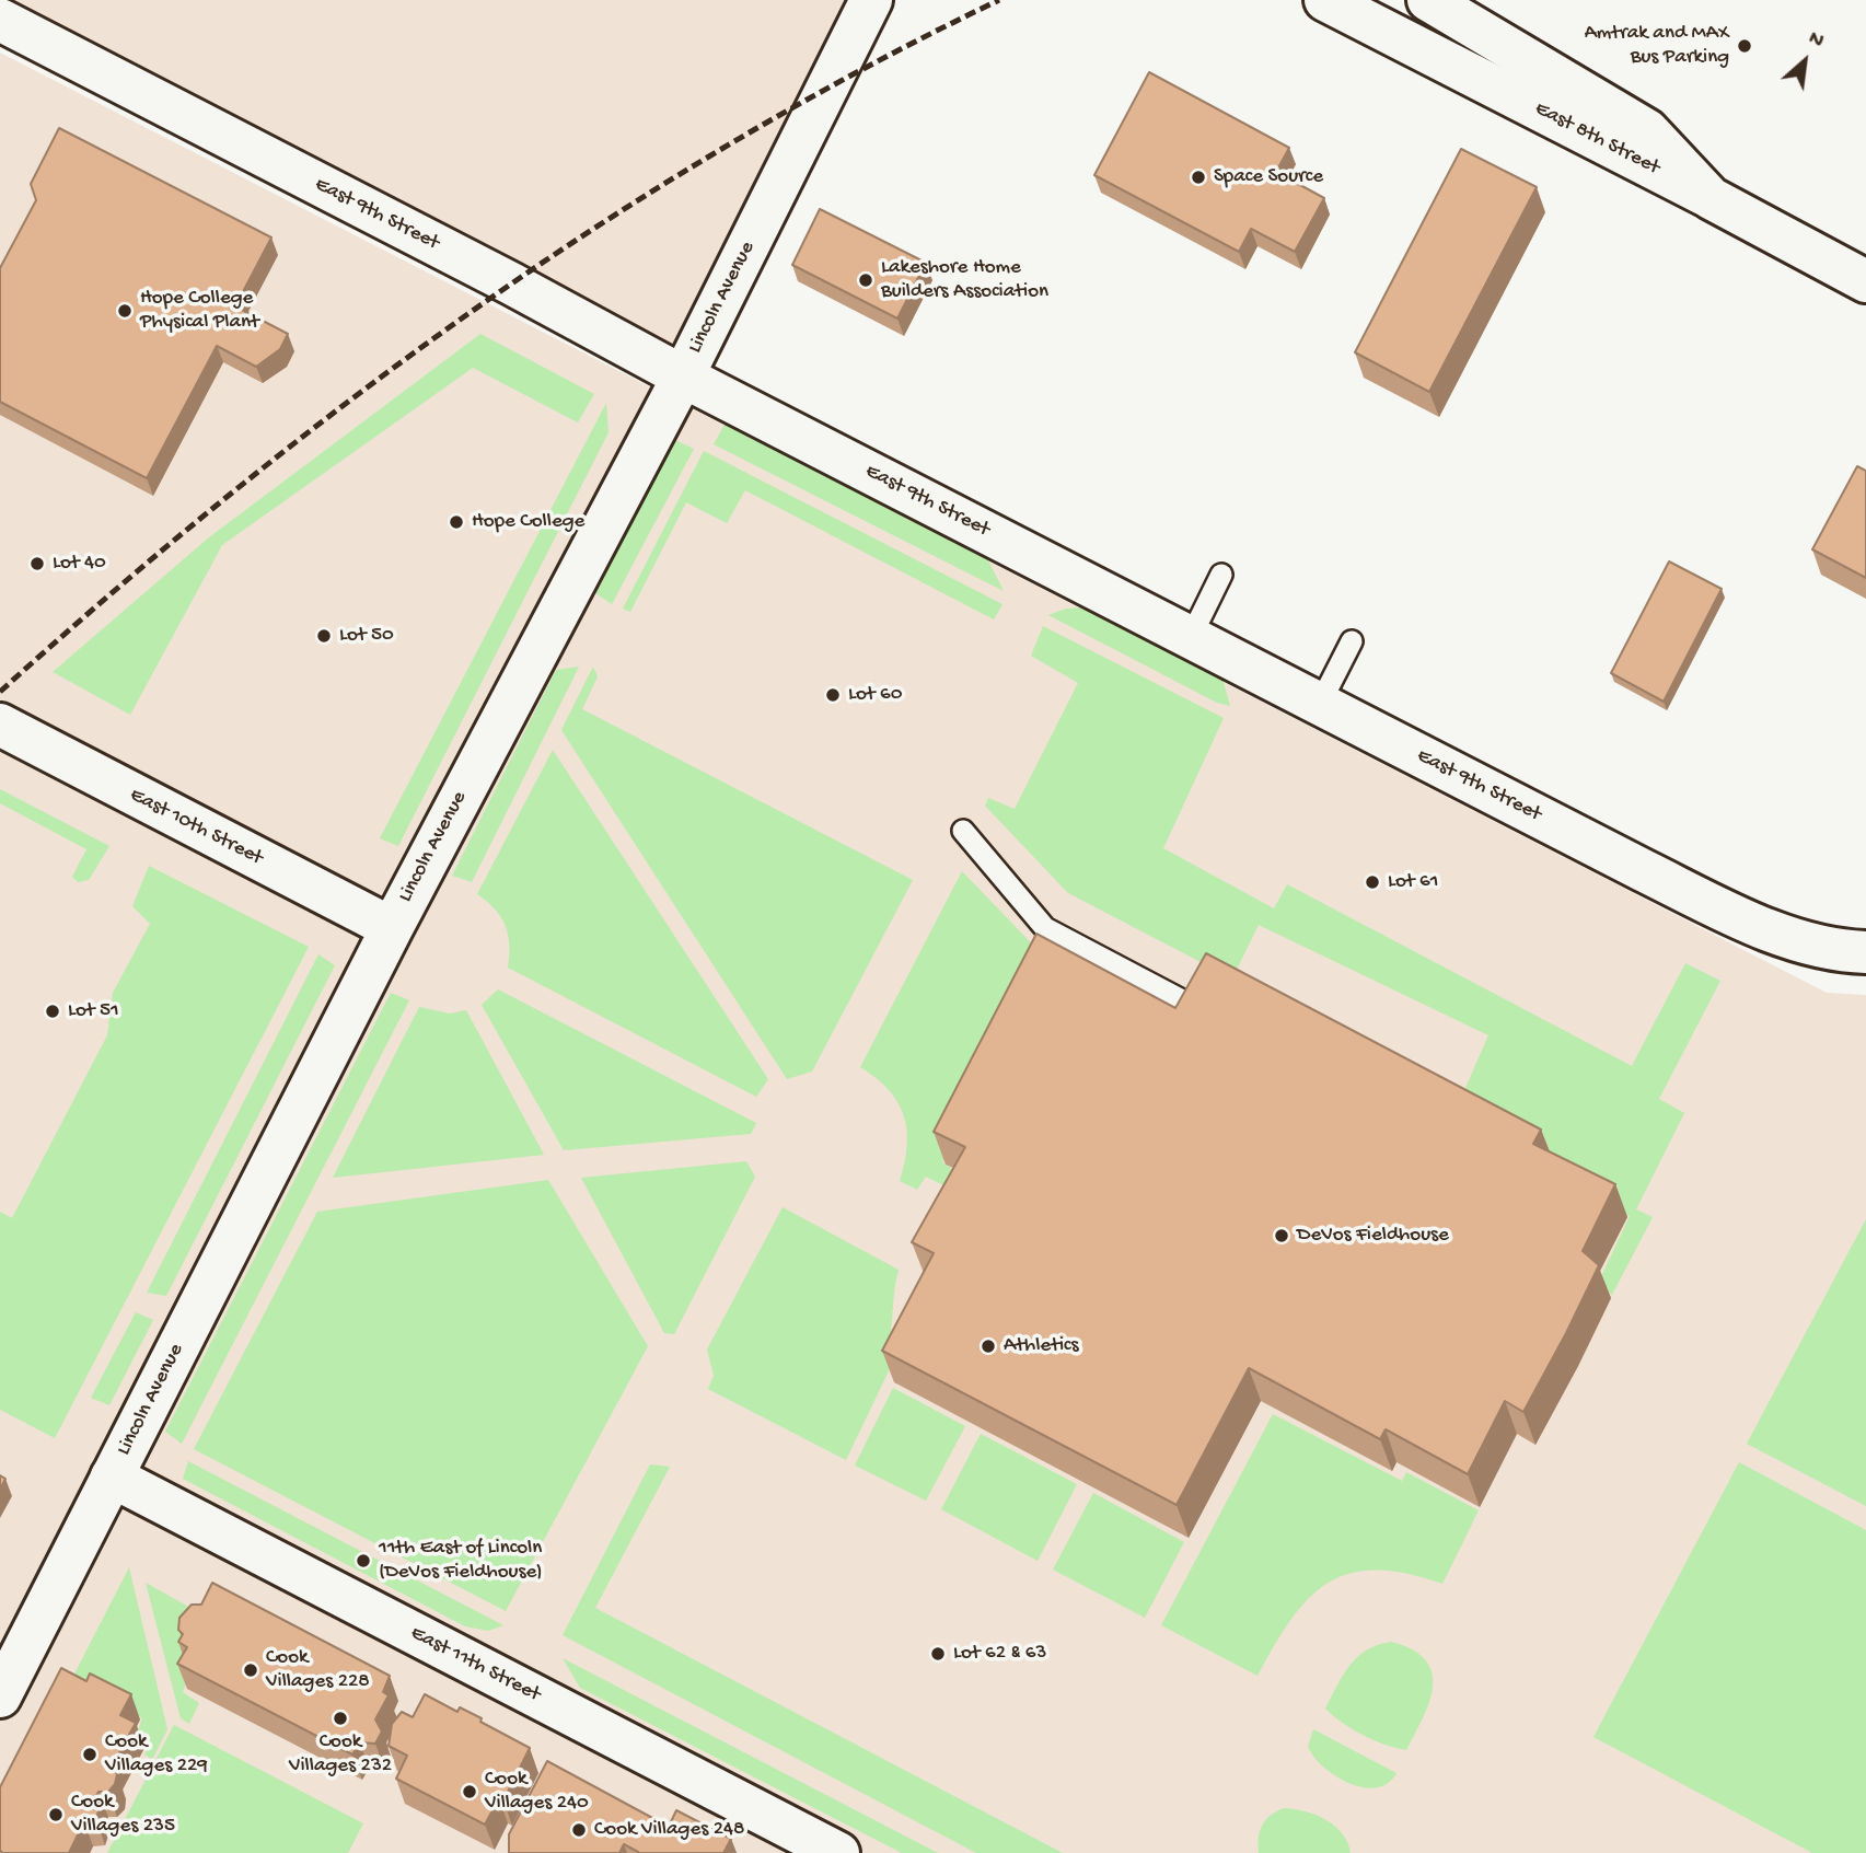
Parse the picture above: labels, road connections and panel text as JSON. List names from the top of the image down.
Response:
{
  "streets": {
    "street": [
      "East 8th Street",
      "East 9th Street",
      "Lincoln Avenue",
      "East 10th Street",
      "East 11th Street"
    ]
  },
  "crossings": [
    ["East 9th Street", "Lincoln Avenue"],
    ["Lincoln Avenue", "East 10th Street"],
    ["Lincoln Avenue", "East 11th Street"]
  ],
  "places": [
    "Amtrak and MAX Bus Parking",
    "Space Source",
    "Lakeshore Home Builders Association",
    "Hope College Physical Plant",
    "Hope College",
    "Lot 40",
    "Lot 50",
    "Lot 60",
    "Lot 61",
    "Lot 51",
    "DeVos Fieldhouse",
    "Athletics",
    "11th East of Lincoln (DeVos Fieldhouse)",
    "Lot 62 & 63",
    "Cook Villages 228",
    "Cook Villages 232",
    "Cook Villages 229",
    "Cook Villages 240",
    "Cook Villages 235",
    "Cook Villages 248"
  ],
  "north": "top right"
}
